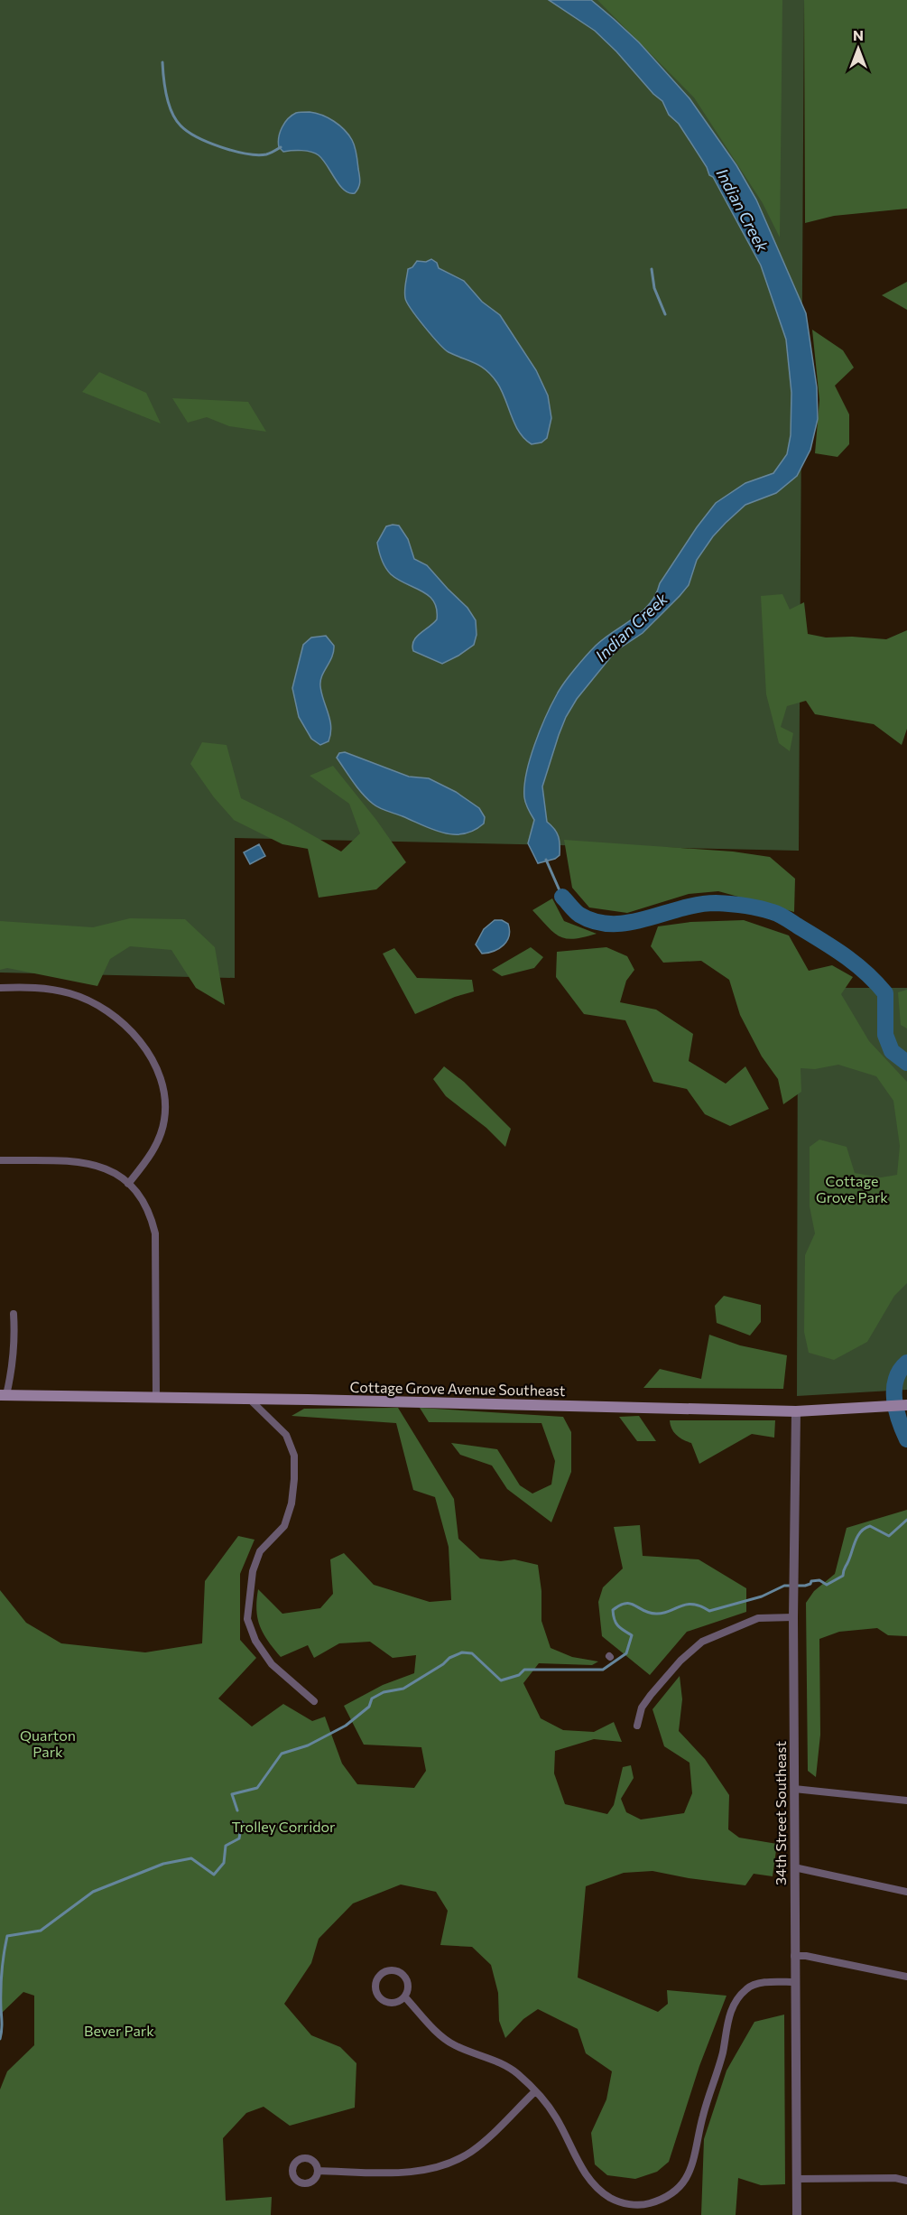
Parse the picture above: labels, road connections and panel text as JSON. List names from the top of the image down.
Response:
{
  "streets": {
    "main road": ["Cottage Grove Avenue Southeast"],
    "street": ["34th Street Southeast"]
  },
  "crossings": [
    ["Cottage Grove Avenue Southeast", "34th Street Southeast"]
  ],
  "water": ["Indian Creek"],
  "parks": [
    "Cottage Grove Park",
    "Quarton Park",
    "Trolley Corridor",
    "Bever Park"
  ],
  "north": "top"
}
